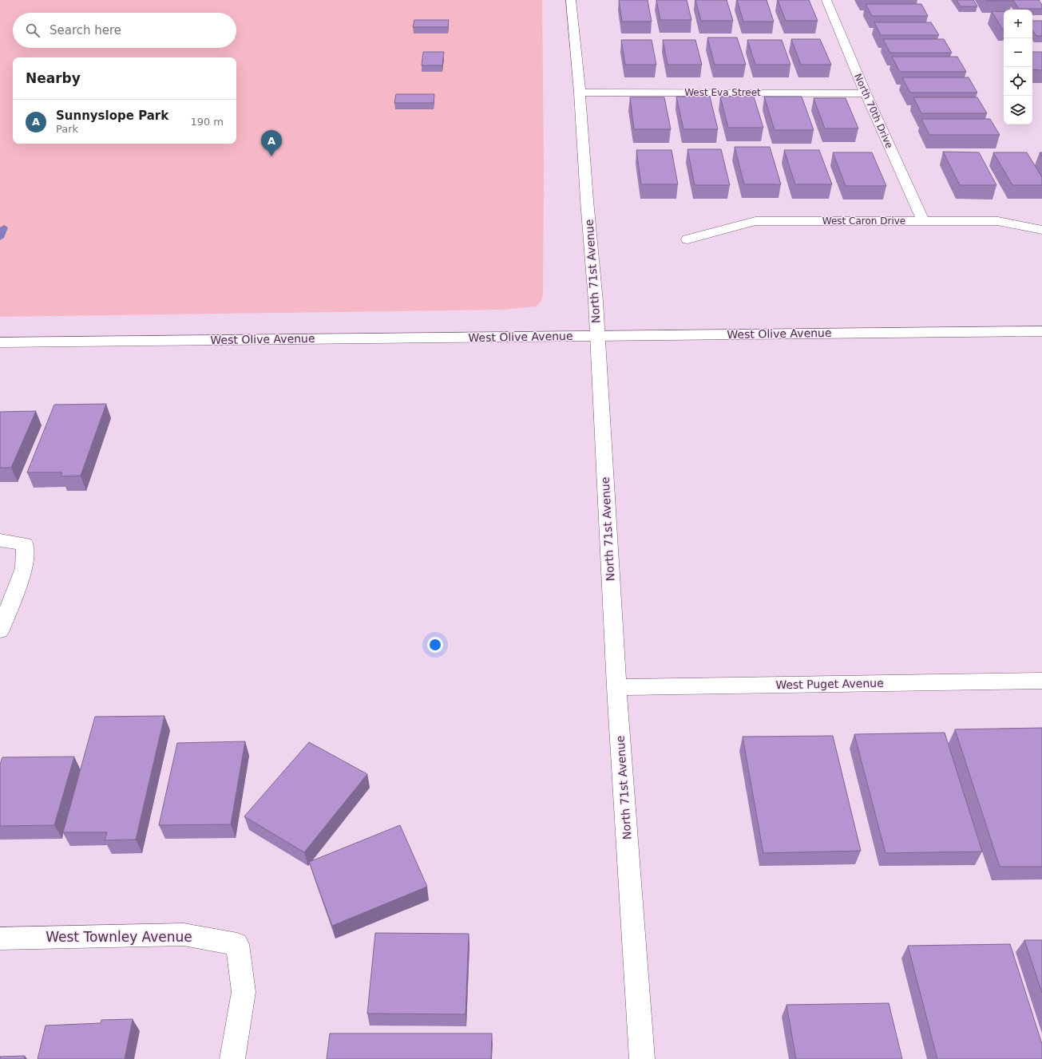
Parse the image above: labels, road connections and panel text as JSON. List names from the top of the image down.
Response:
{
  "streets": {
    "street": [
      "West Eva Street",
      "North 70th Drive",
      "West Caron Drive",
      "North 71st Avenue",
      "West Olive Avenue",
      "West Puget Avenue",
      "West Townley Avenue"
    ]
  },
  "crossings": [
    ["West Eva Street", "North 70th Drive"],
    ["West Eva Street", "North 71st Avenue"],
    ["North 70th Drive", "West Caron Drive"],
    ["North 71st Avenue", "West Olive Avenue"],
    ["North 71st Avenue", "West Puget Avenue"]
  ],
  "page": {
    "map_buttons": ["+", "−"],
    "search": "Search here",
    "heading": "Nearby",
    "list": [
      {
        "mark": "A",
        "name": "Sunnyslope Park",
        "note": "Park",
        "value": "190 m"
      }
    ],
    "pins": "A"
  }
}
